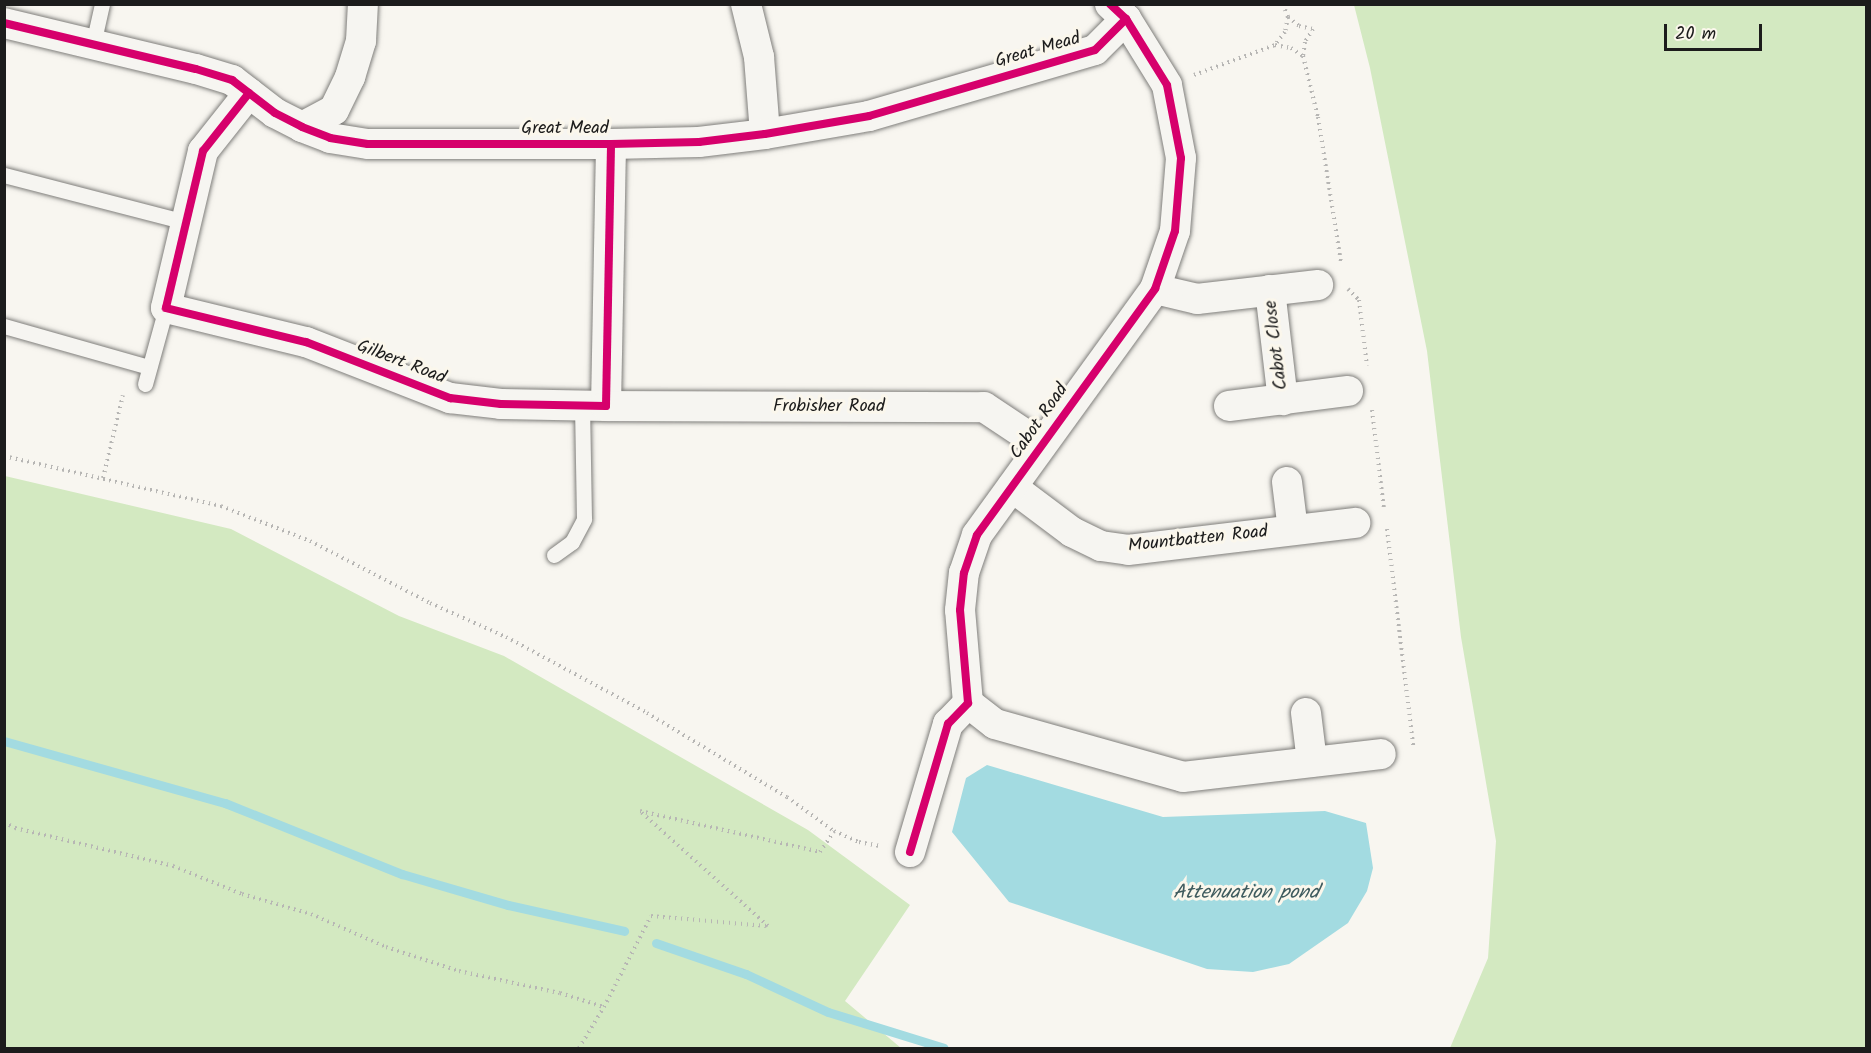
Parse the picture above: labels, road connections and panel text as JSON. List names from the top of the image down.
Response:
{
  "streets": {
    "street": [
      "Great Mead",
      "Cabot Close",
      "Gilbert Road",
      "Frobisher Road",
      "Cabot Road",
      "Mountbatten Road"
    ]
  },
  "crossings": [
    ["Great Mead", "Cabot Road"],
    ["Gilbert Road", "Frobisher Road"],
    ["Frobisher Road", "Cabot Road"],
    ["Cabot Road", "Mountbatten Road"]
  ],
  "water": ["Attenuation pond"],
  "scale_bar": "20 m"
}
